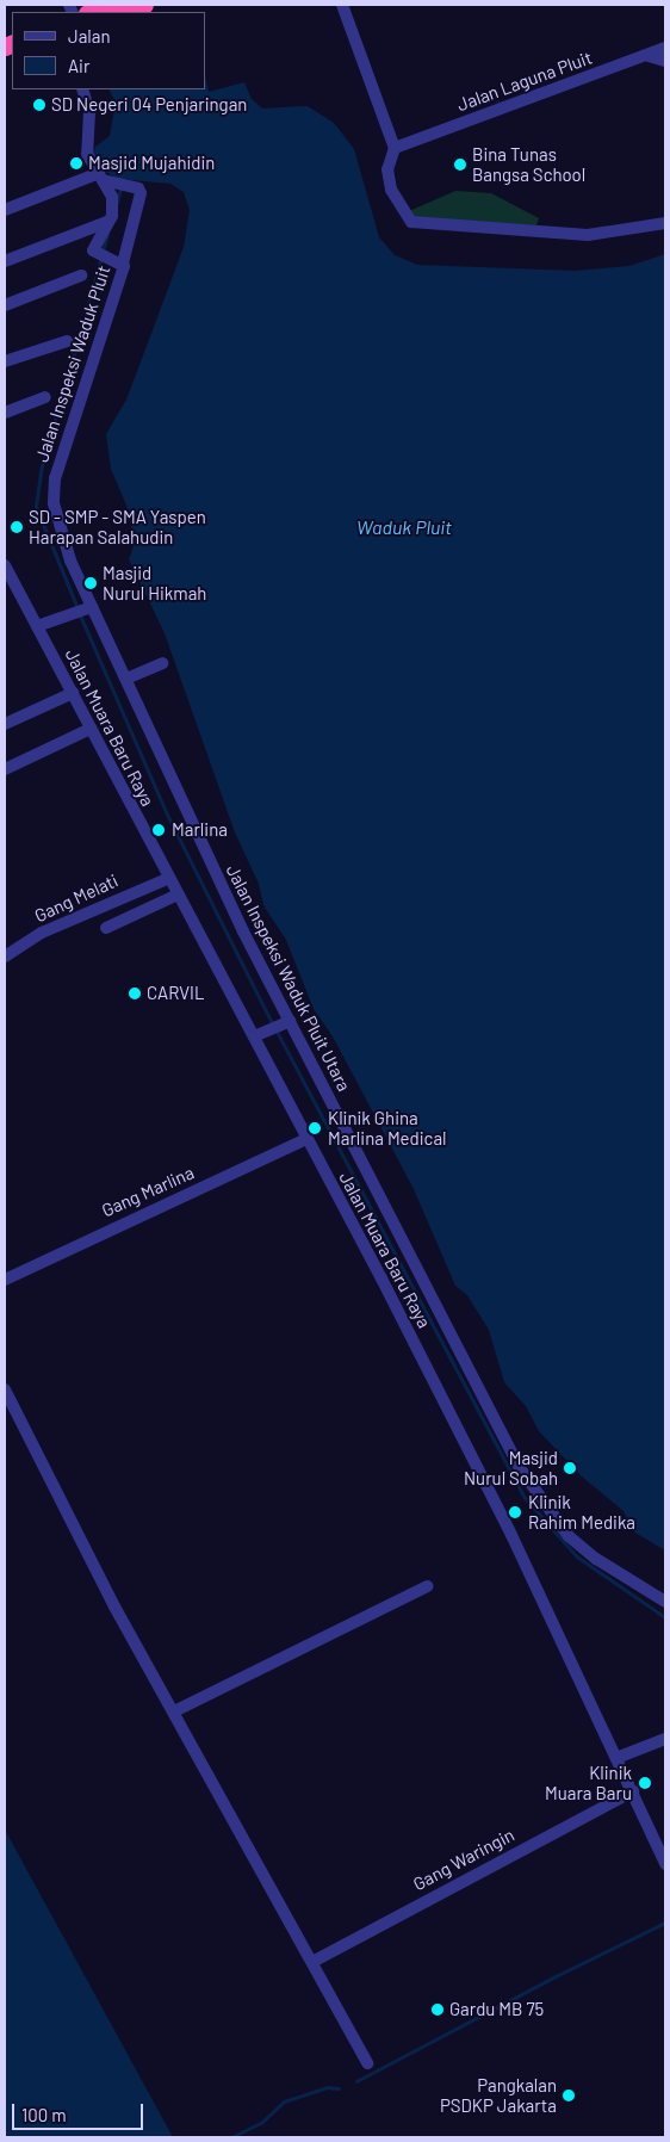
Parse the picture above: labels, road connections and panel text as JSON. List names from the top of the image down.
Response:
{
  "streets": {
    "street": [
      "Jalan Laguna Pluit",
      "Jalan Inspeksi Waduk Pluit",
      "Jalan Muara Baru Raya",
      "Gang Melati",
      "Jalan Inspeksi Waduk Pluit Utara",
      "Gang Marlina",
      "Gang Waringin"
    ]
  },
  "crossings": [
    ["Jalan Inspeksi Waduk Pluit", "Jalan Inspeksi Waduk Pluit Utara"],
    ["Jalan Muara Baru Raya", "Gang Melati"],
    ["Jalan Muara Baru Raya", "Gang Marlina"],
    ["Jalan Muara Baru Raya", "Gang Waringin"]
  ],
  "water": ["Waduk Pluit"],
  "places": [
    "SD Negeri 04 Penjaringan",
    "Masjid Mujahidin",
    "Bina Tunas Bangsa School",
    "SD - SMP - SMA Yaspen Harapan Salahudin",
    "Masjid Nurul Hikmah",
    "Marlina",
    "CARVIL",
    "Klinik Ghina Marlina Medical",
    "Masjid Nurul Sobah",
    "Klinik Rahim Medika",
    "Klinik Muara Baru",
    "Gardu MB 75",
    "Pangkalan PSDKP Jakarta"
  ],
  "legend": ["Jalan", "Air"],
  "scale_bar": "100 m"
}
